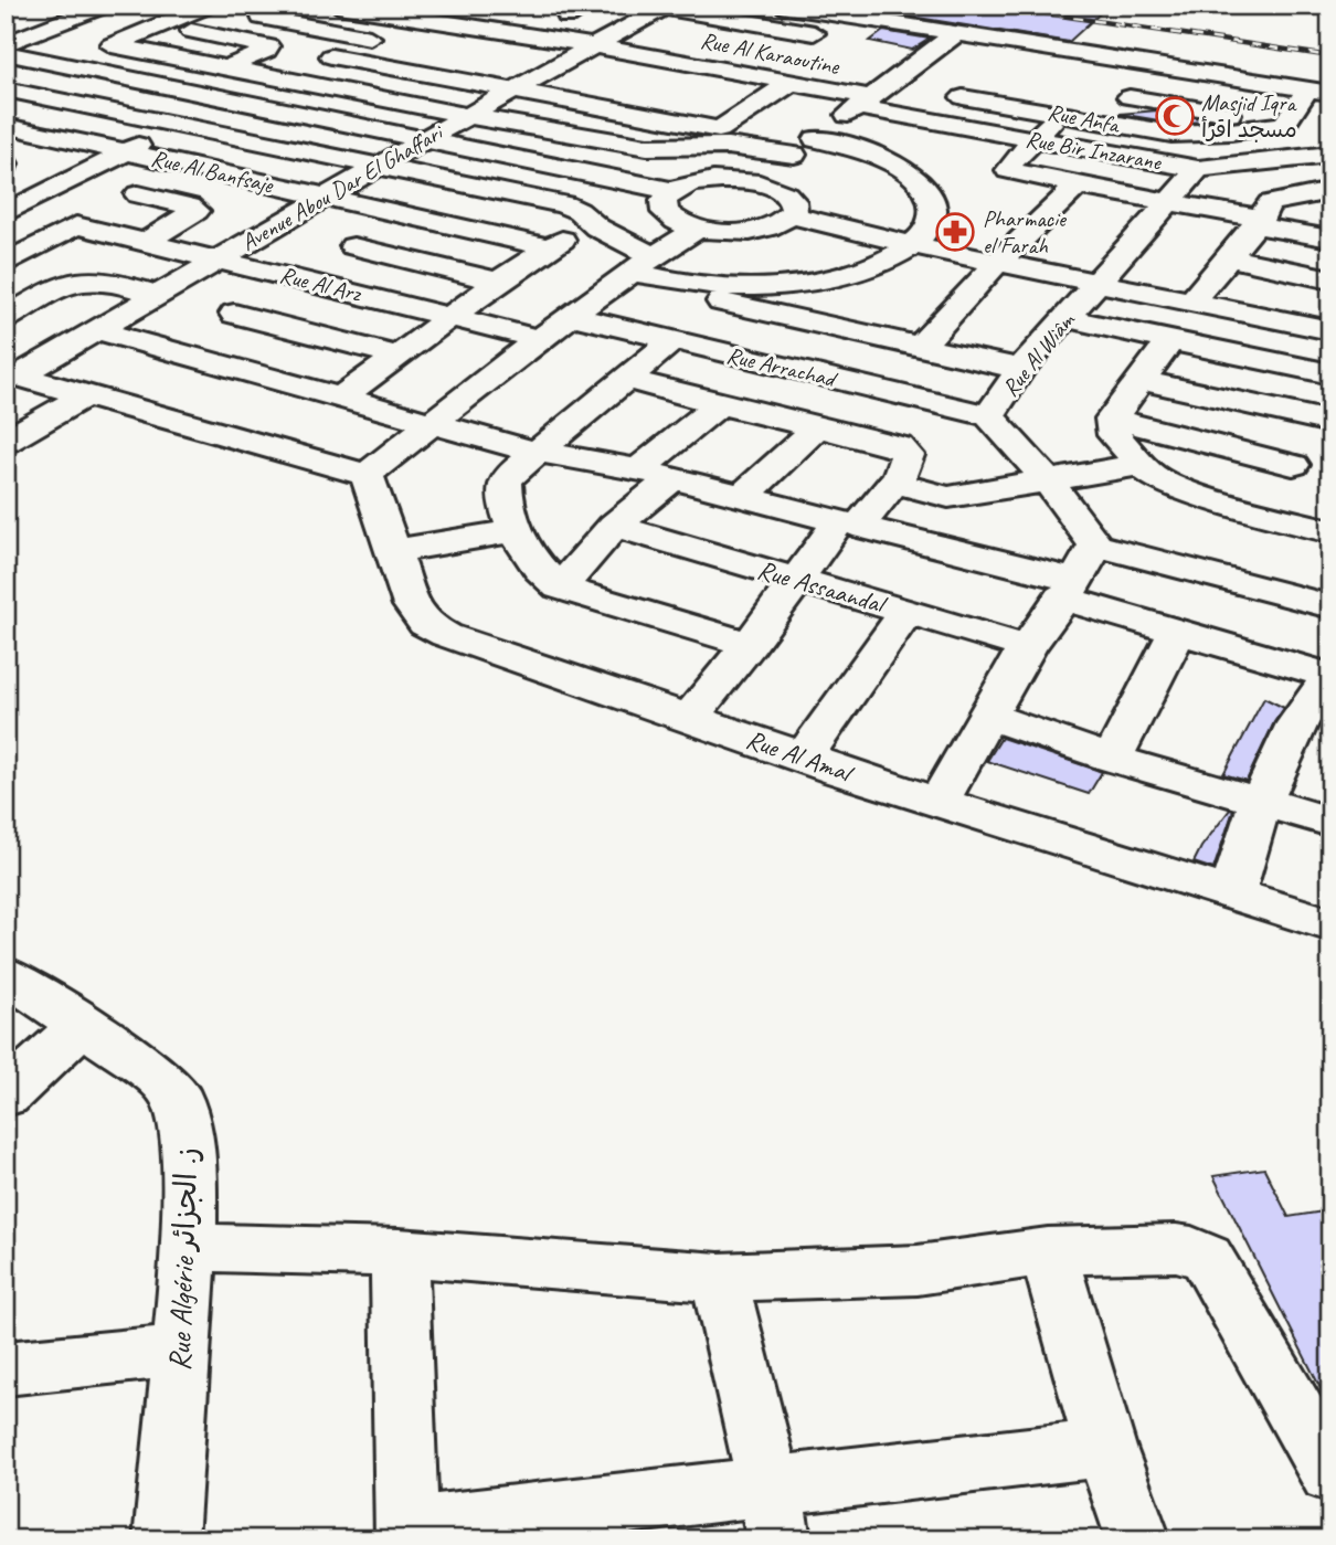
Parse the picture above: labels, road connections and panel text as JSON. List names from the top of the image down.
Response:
{
  "streets": {
    "street": [
      "Rue Al Karaoutine",
      "Rue Anfa",
      "Rue Bir Inzarane",
      "Rue Al Banfsaje",
      "Avenue Abou Dar El Ghaffari",
      "Rue Al Arz",
      "Rue Al Wiâm",
      "Rue Arrachad",
      "Rue Assaandal",
      "Rue Al Amal",
      "Rue Algérie ز. الجزائر"
    ]
  },
  "crossings": [
    ["Rue Al Karaoutine", "Rue Anfa"],
    ["Rue Al Karaoutine", "Rue Bir Inzarane"],
    ["Rue Al Karaoutine", "Avenue Abou Dar El Ghaffari"],
    ["Rue Anfa", "Rue Bir Inzarane"],
    ["Rue Bir Inzarane", "Rue Al Wiâm"],
    ["Rue Al Banfsaje", "Avenue Abou Dar El Ghaffari"],
    ["Avenue Abou Dar El Ghaffari", "Rue Al Arz"],
    ["Rue Al Wiâm", "Rue Arrachad"]
  ],
  "places": {
    "mosque": ["Masjid Iqra مسجد اقرأ"],
    "pharmacy": ["Pharmacie el Farah"]
  }
}
